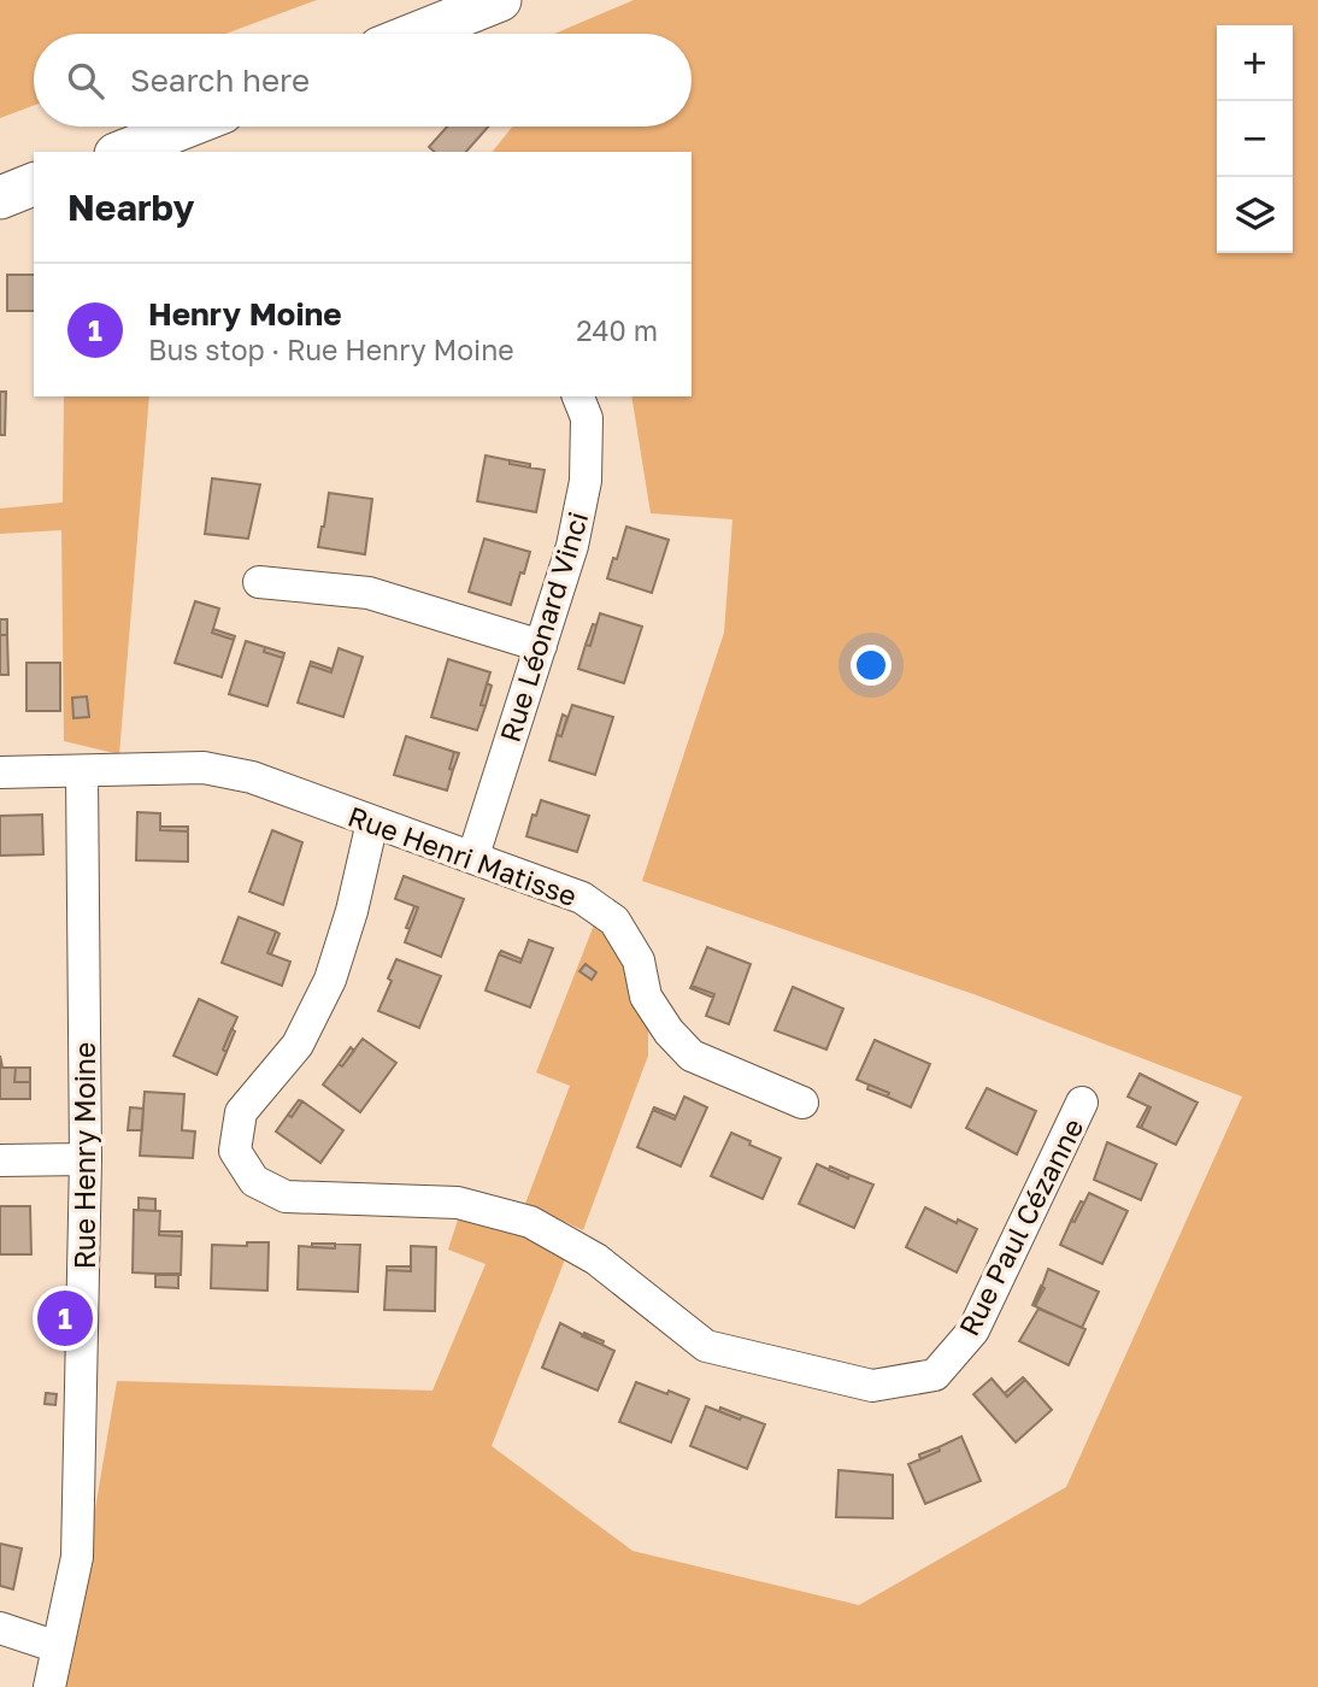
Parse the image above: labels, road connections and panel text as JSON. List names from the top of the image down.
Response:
{
  "streets": {
    "street": [
      "Rue Léonard Vinci",
      "Rue Henri Matisse",
      "Rue Henry Moine",
      "Rue Paul Cézanne"
    ]
  },
  "crossings": [
    ["Rue Léonard Vinci", "Rue Henri Matisse"],
    ["Rue Henri Matisse", "Rue Henry Moine"],
    ["Rue Henri Matisse", "Rue Paul Cézanne"]
  ],
  "page": {
    "map_buttons": ["+", "−"],
    "search": "Search here",
    "heading": "Nearby",
    "list": [
      {
        "mark": "1",
        "name": "Henry Moine",
        "note": "Bus stop · Rue Henry Moine",
        "value": "240 m"
      }
    ],
    "pins": "1"
  }
}
